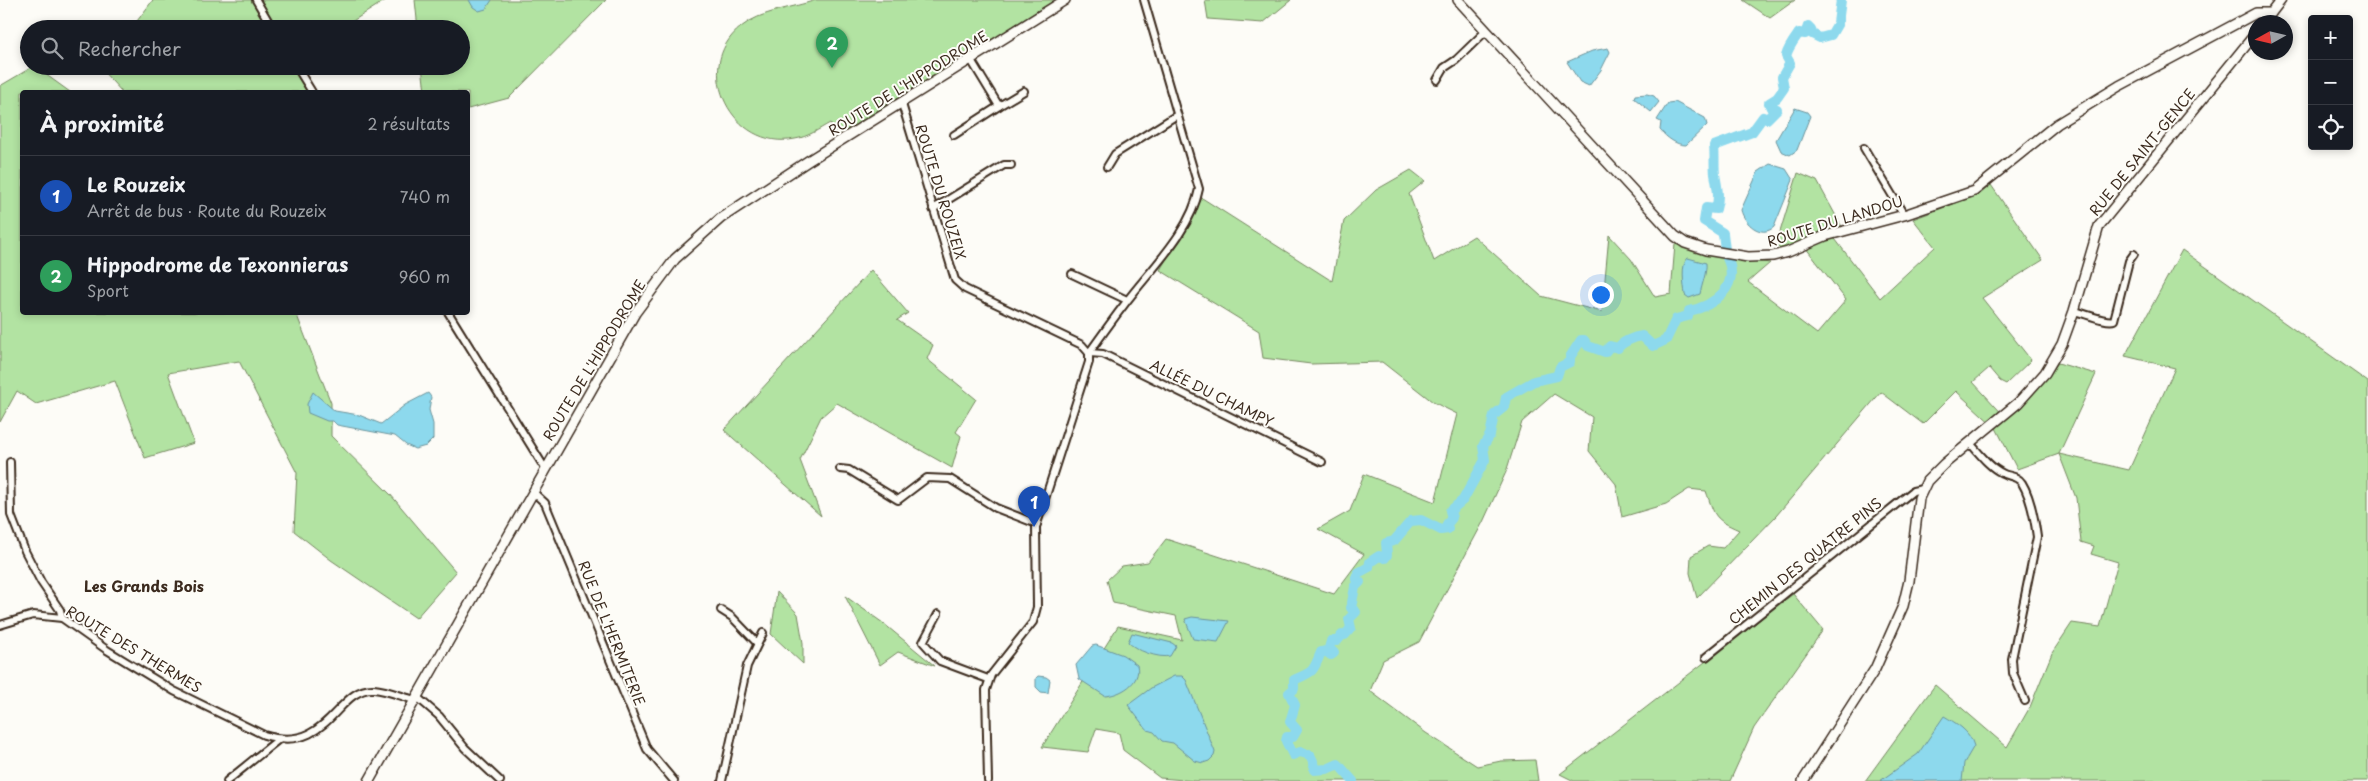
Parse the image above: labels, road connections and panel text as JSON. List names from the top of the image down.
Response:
{
  "streets": {
    "street": [
      "ROUTE DE L'HIPPODROME",
      "RUE DE SAINT-GENCE",
      "ROUTE DU ROUZEIX",
      "ROUTE DU LANDOU",
      "ALLÉE DU CHAMPY",
      "CHEMIN DES QUATRE PINS",
      "RUE DE L'HERMITERIE",
      "ROUTE DES THERMES"
    ]
  },
  "crossings": [
    ["ROUTE DE L'HIPPODROME", "ROUTE DU ROUZEIX"],
    ["ROUTE DE L'HIPPODROME", "RUE DE L'HERMITERIE"],
    ["RUE DE SAINT-GENCE", "CHEMIN DES QUATRE PINS"],
    ["ROUTE DU ROUZEIX", "ALLÉE DU CHAMPY"]
  ],
  "districts": ["Les Grands Bois"],
  "north": "left",
  "page": {
    "map_buttons": ["+", "−"],
    "search": "Rechercher",
    "pins": ["2", "1"],
    "heading": ["À proximité", "2 résultats"],
    "list": [
      {
        "mark": "1",
        "name": "Le Rouzeix",
        "note": "Arrêt de bus · Route du Rouzeix",
        "value": "740 m"
      },
      {
        "mark": "2",
        "name": "Hippodrome de Texonnieras",
        "note": "Sport",
        "value": "960 m"
      }
    ]
  }
}
